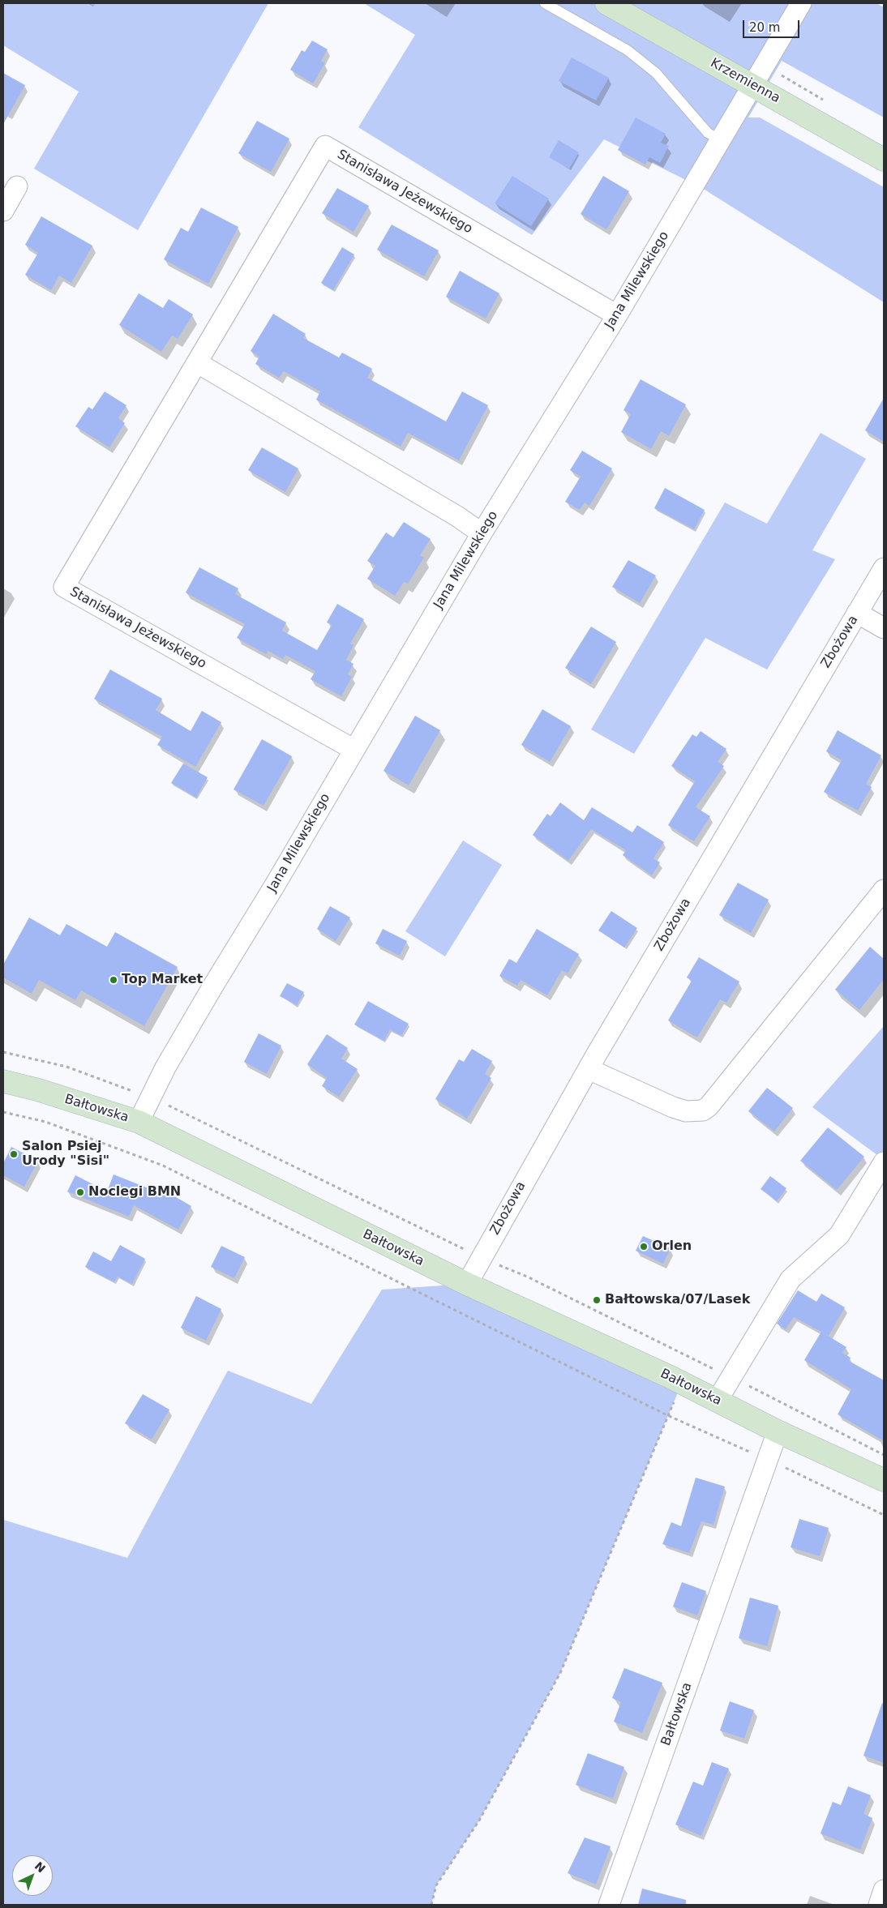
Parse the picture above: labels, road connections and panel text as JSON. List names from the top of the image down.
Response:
{
  "streets": {
    "main road": ["Krzemienna", "Bałtowska"],
    "street": ["Stanisława Jeżewskiego", "Jana Milewskiego", "Zbożowa"]
  },
  "crossings": [
    ["Krzemienna", "Jana Milewskiego"],
    ["Stanisława Jeżewskiego", "Jana Milewskiego"],
    ["Jana Milewskiego", "Bałtowska"],
    ["Zbożowa", "Bałtowska"]
  ],
  "places": [
    "Top Market",
    "Salon Psiej Urody \"Sisi\"",
    "Noclegi BMN",
    "Orlen",
    "Bałtowska/07/Lasek"
  ],
  "scale_bar": "20 m",
  "north": "top right"
}
